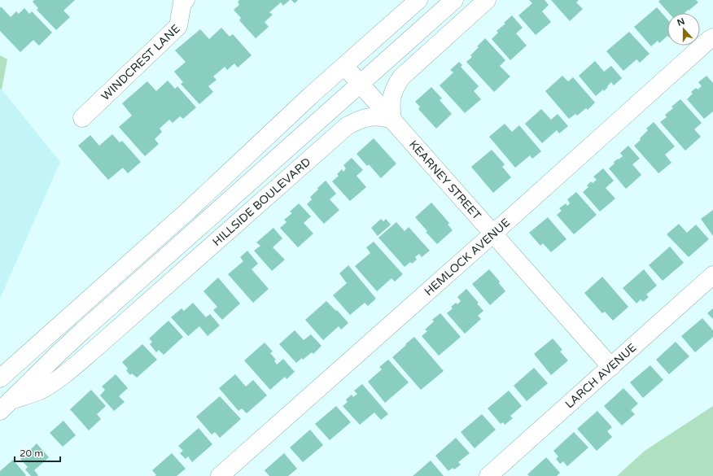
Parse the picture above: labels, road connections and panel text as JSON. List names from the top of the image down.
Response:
{
  "streets": {
    "street": [
      "WINDCREST LANE",
      "KEARNEY STREET",
      "HILLSIDE BOULEVARD",
      "HEMLOCK AVENUE",
      "LARCH AVENUE"
    ]
  },
  "crossings": [
    ["KEARNEY STREET", "HILLSIDE BOULEVARD"],
    ["KEARNEY STREET", "HEMLOCK AVENUE"],
    ["KEARNEY STREET", "LARCH AVENUE"]
  ],
  "scale_bar": "20 m",
  "north": "top"
}
